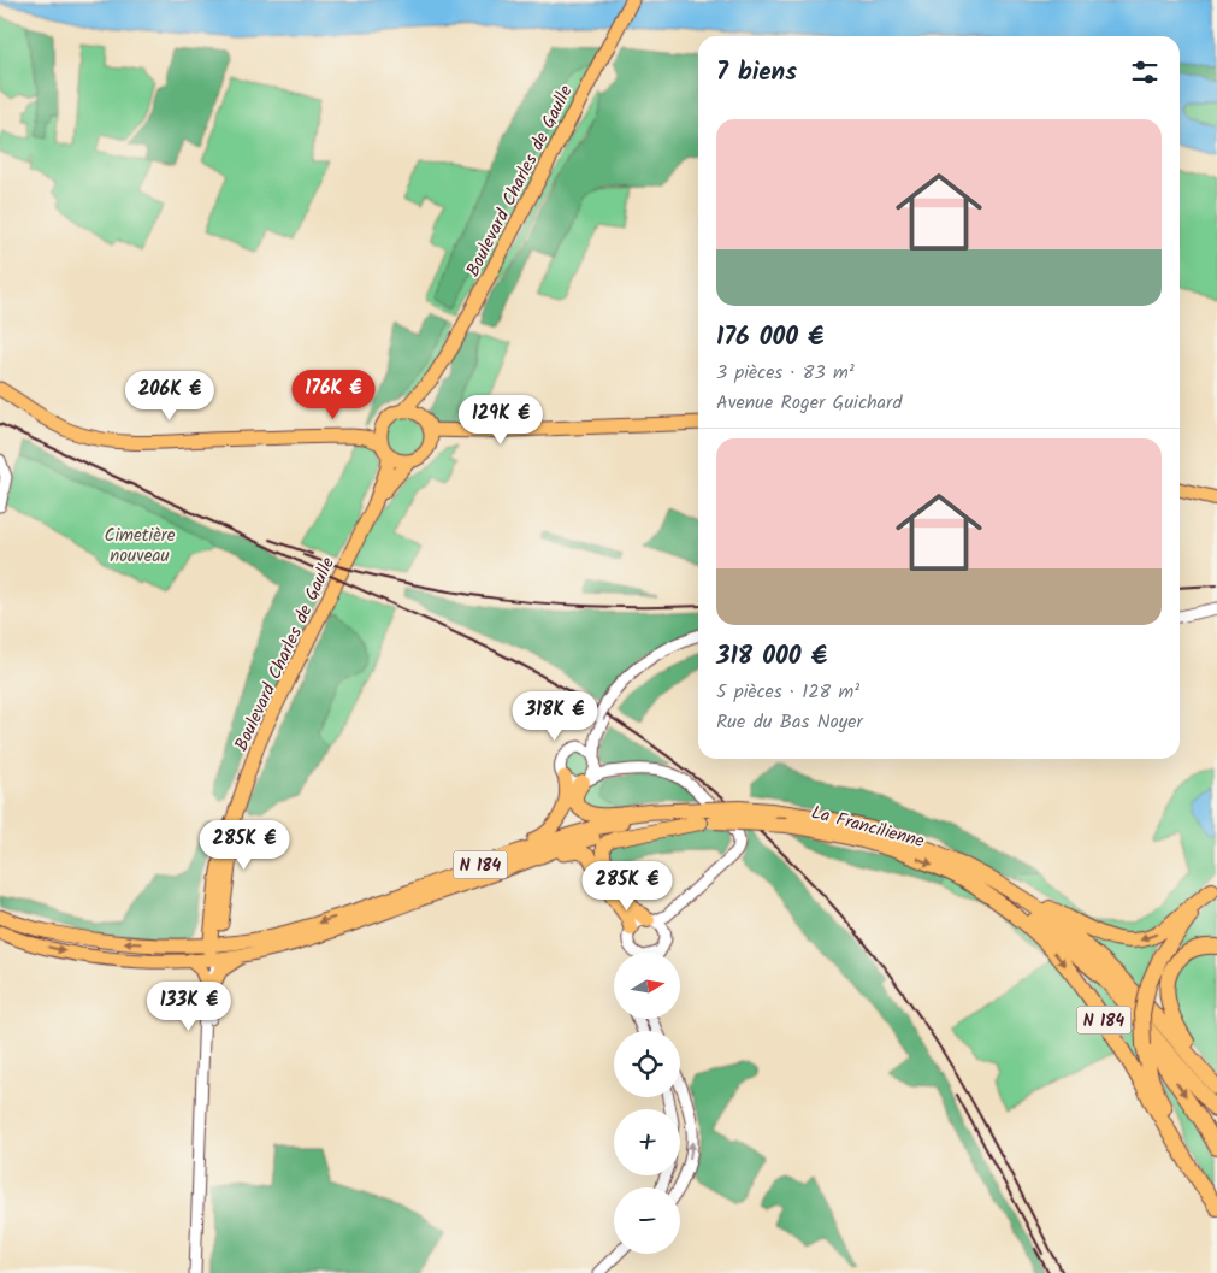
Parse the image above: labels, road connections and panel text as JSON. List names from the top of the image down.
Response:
{
  "streets": {
    "highway": ["La Francilienne", "N 184"],
    "main road": ["Boulevard Charles de Gaulle"]
  },
  "crossings": [
    ["Boulevard Charles de Gaulle", "N 184"],
    ["La Francilienne", "N 184"]
  ],
  "parks": ["Cimetière nouveau"],
  "north": "right",
  "page": {
    "heading": "7 biens",
    "list": [
      {
        "name": "176 000 €",
        "note": "3 pièces · 83 m² · Avenue Roger Guichard"
      },
      {
        "name": "318 000 €",
        "note": "5 pièces · 128 m² · Rue du Bas Noyer"
      }
    ],
    "price": [
      "176K €",
      "206K €",
      "129K €",
      "318K €",
      "285K €",
      "285K €",
      "133K €"
    ],
    "map_buttons": ["+", "−"]
  }
}
